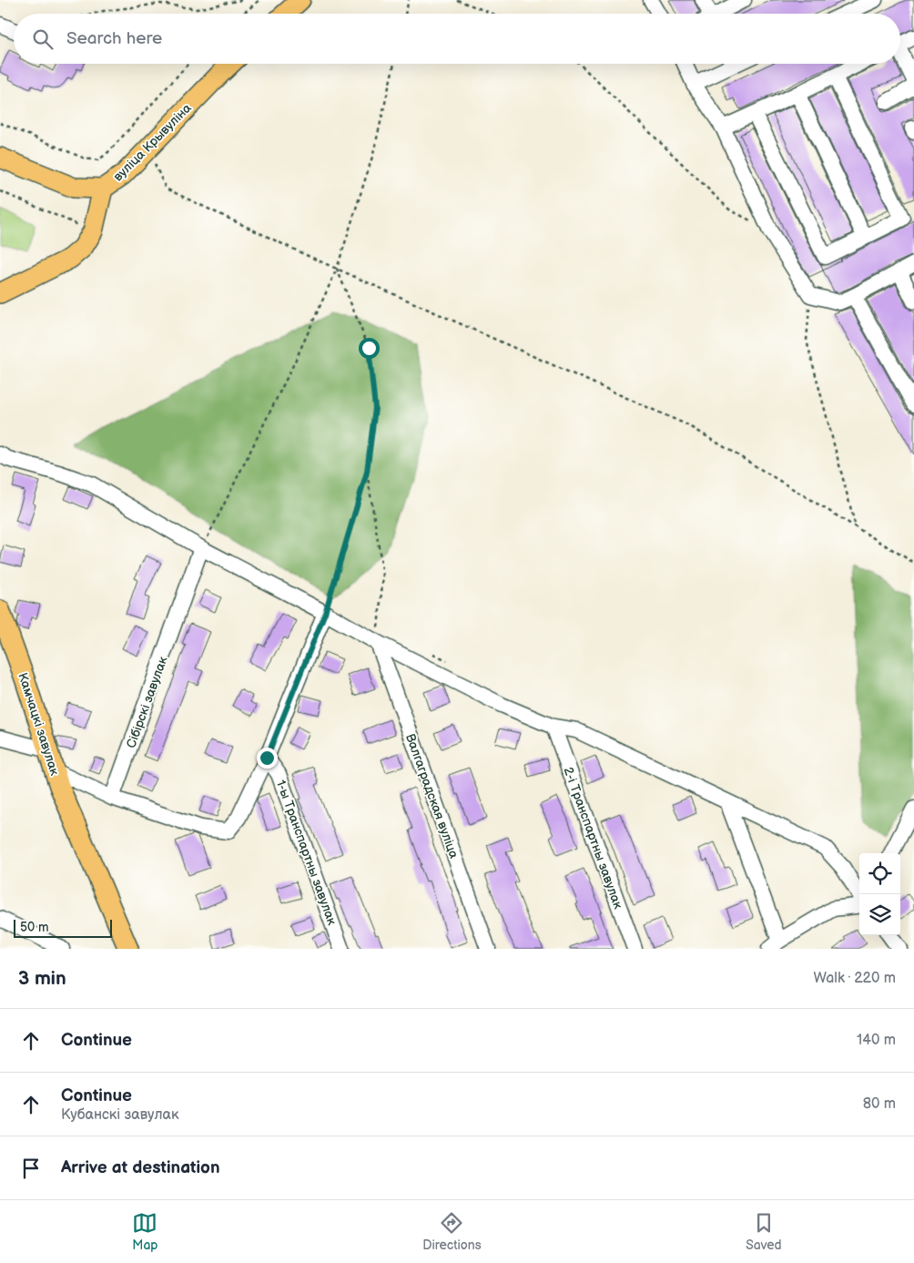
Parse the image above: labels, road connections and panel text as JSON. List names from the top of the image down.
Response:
{
  "streets": {
    "main road": ["вуліца Крывуліна", "Камчацкі завулак"],
    "street": [
      "Сібірскі завулак",
      "Валгаградская вуліца",
      "2-і Транспартны завулак",
      "1-ы Транспартны завулак"
    ]
  },
  "scale_bar": "50 m",
  "page": {
    "search": "Search here",
    "scale": "50 m",
    "heading": ["3 min", "Walk · 220 m"],
    "list": [
      ["Continue", "140 m"],
      ["Continue", "Кубанскі завулак", "80 m"],
      "Arrive at destination"
    ],
    "nav": ["Map", "Directions", "Saved"]
  }
}
